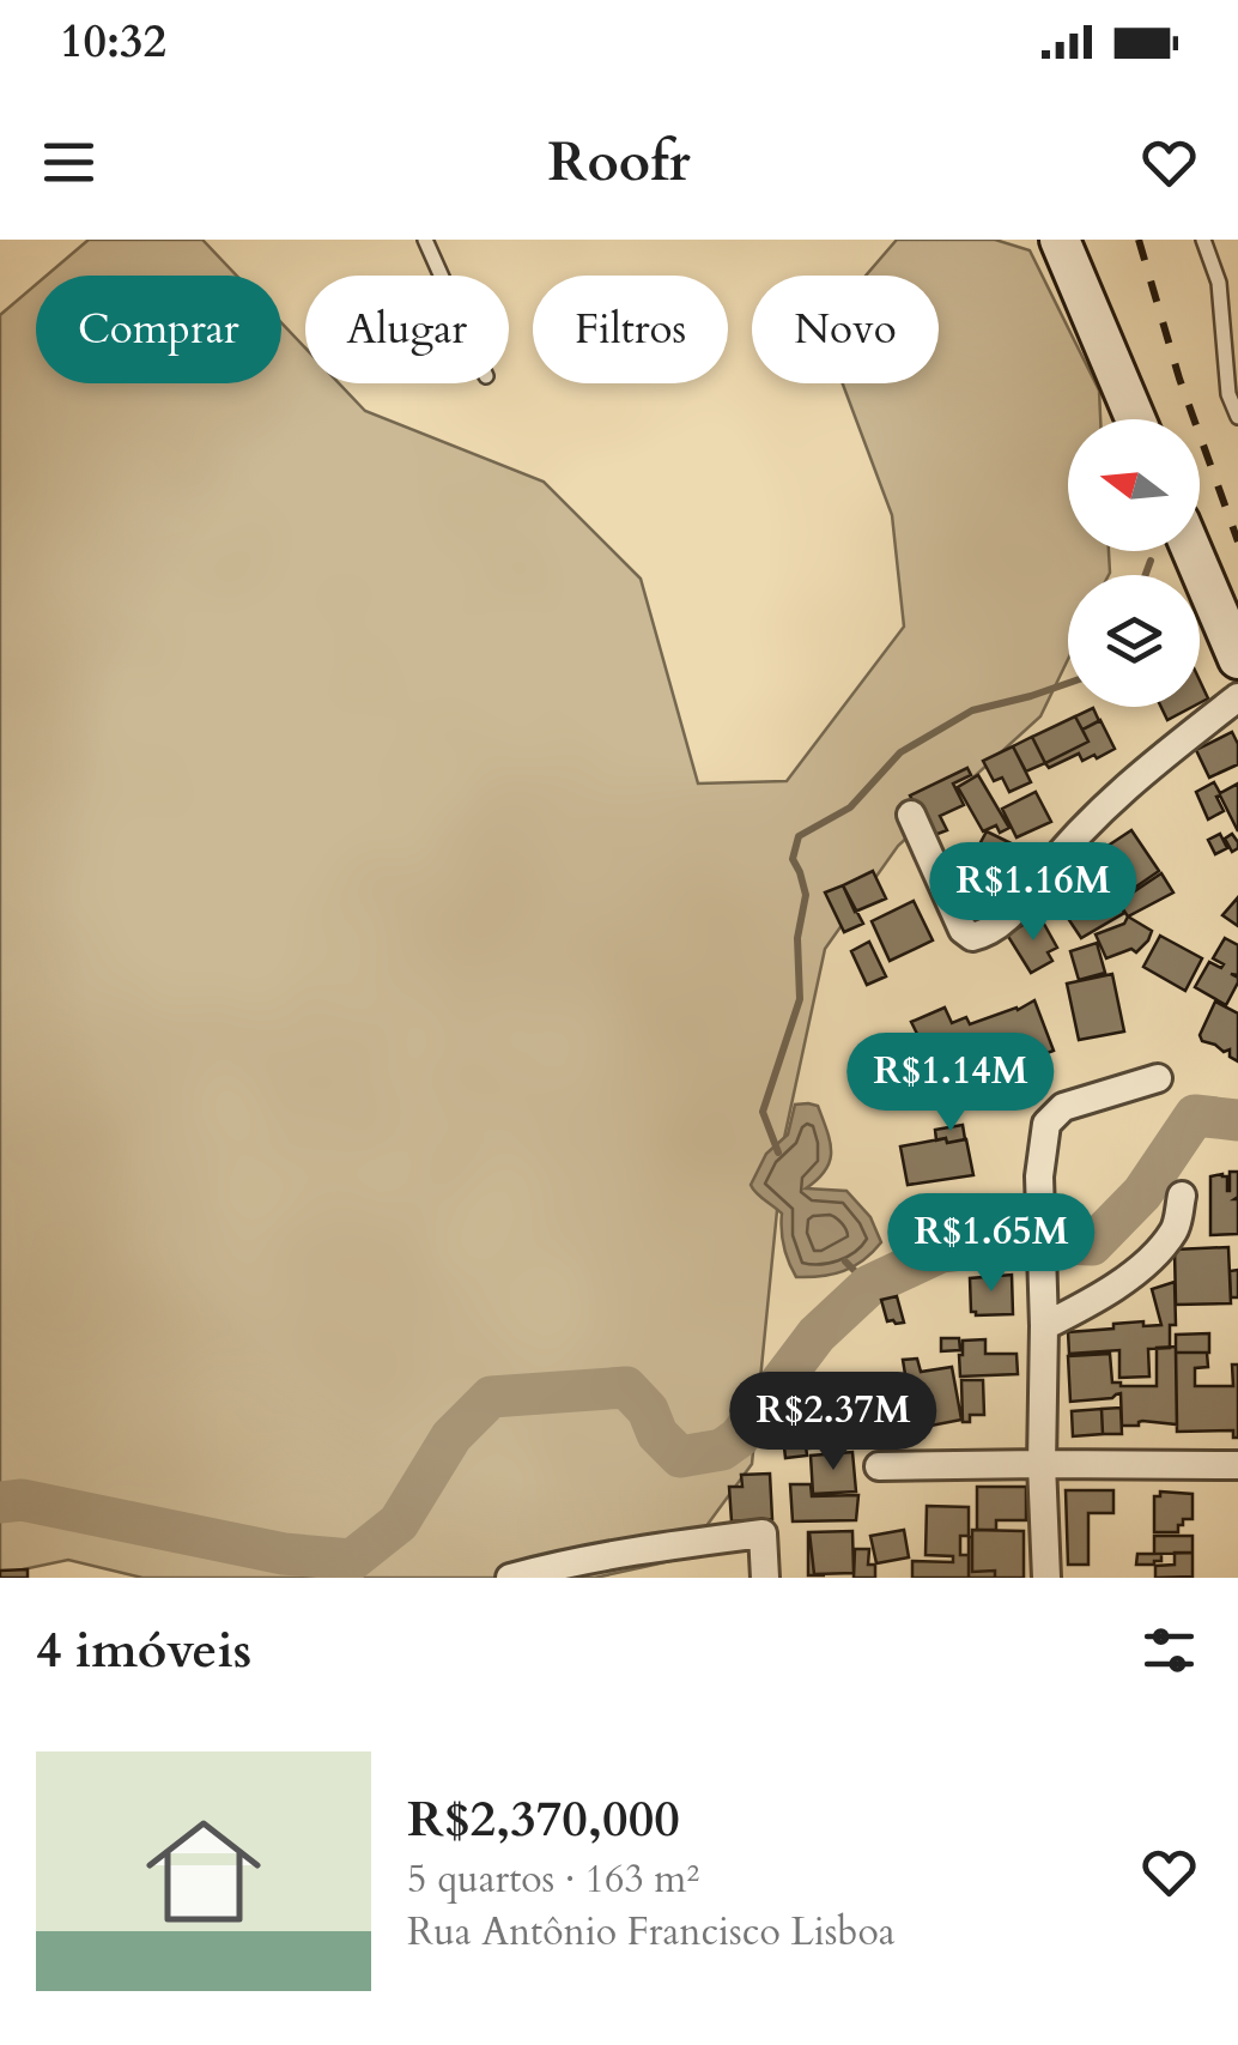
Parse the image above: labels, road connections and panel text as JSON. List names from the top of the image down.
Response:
{
  "north": "left",
  "page": {
    "status": "10:32",
    "header": "Roofr",
    "chip": [
      "Comprar",
      "Alugar",
      "Filtros",
      "Novo"
    ],
    "price": [
      "R$1.16M",
      "R$1.14M",
      "R$1.65M",
      "R$2.37M"
    ],
    "heading": "4 imóveis",
    "list": [
      {
        "name": "R$2,370,000",
        "note": "5 quartos · 163 m² · Rua Antônio Francisco Lisboa"
      }
    ]
  }
}
